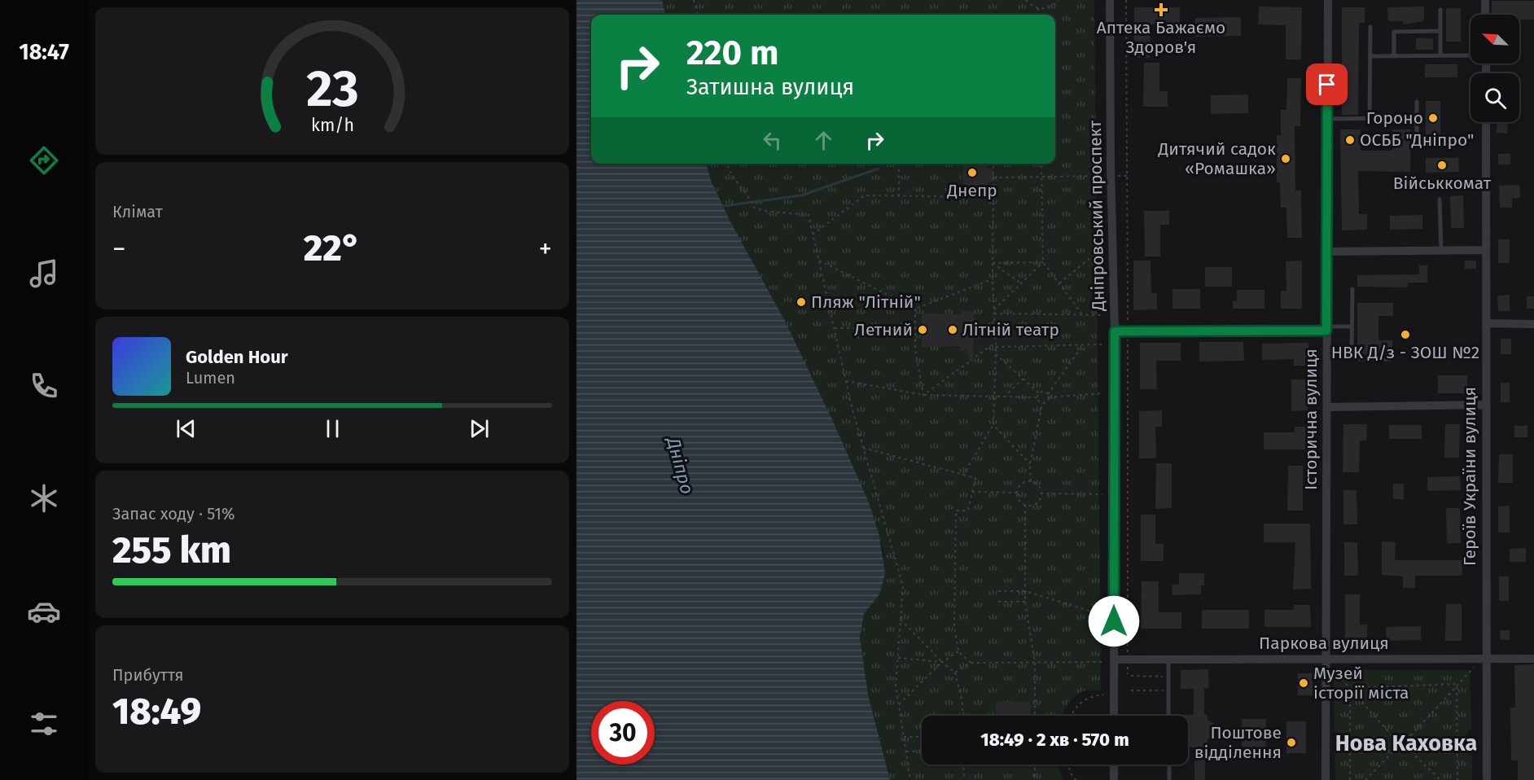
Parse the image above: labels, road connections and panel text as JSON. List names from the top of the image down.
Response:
{
  "streets": {
    "street": [
      "Дніпровський проспект",
      "Історична вулиця",
      "Героїв України вулиця",
      "Паркова вулиця"
    ]
  },
  "crossings": [
    ["Дніпровський проспект", "Паркова вулиця"],
    ["Історична вулиця", "Паркова вулиця"],
    ["Героїв України вулиця", "Паркова вулиця"]
  ],
  "districts": ["Нова Каховка"],
  "water": ["Дніпро"],
  "places": {
    "health": ["Аптека Бажаємо Здоров'я"],
    "other": [
      "Гороно",
      "ОСББ \"Днiпро\"",
      "Дитячий садок «Ромашка»",
      "Військкомат",
      "Днепр",
      "Пляж \"Літній\"",
      "Летний",
      "Літній театр",
      "НВК Д/з - ЗОШ №2",
      "Музей історії міста",
      "Поштове відділення"
    ]
  },
  "north": "top left",
  "page": {
    "tabs": "18:47",
    "turn": ["220 m", "Затишна вулиця"],
    "tile": [
      "Клімат",
      ["Запас ходу · 51%", "255 km"],
      ["Прибуття", "18:49"]
    ],
    "heat": ["−", "22°", "+"],
    "song": ["Golden Hour", "Lumen"],
    "limit": "30",
    "trip": "18:49 · 2 хв · 570 m",
    "gauge": ["23", "km/h"]
  }
}
